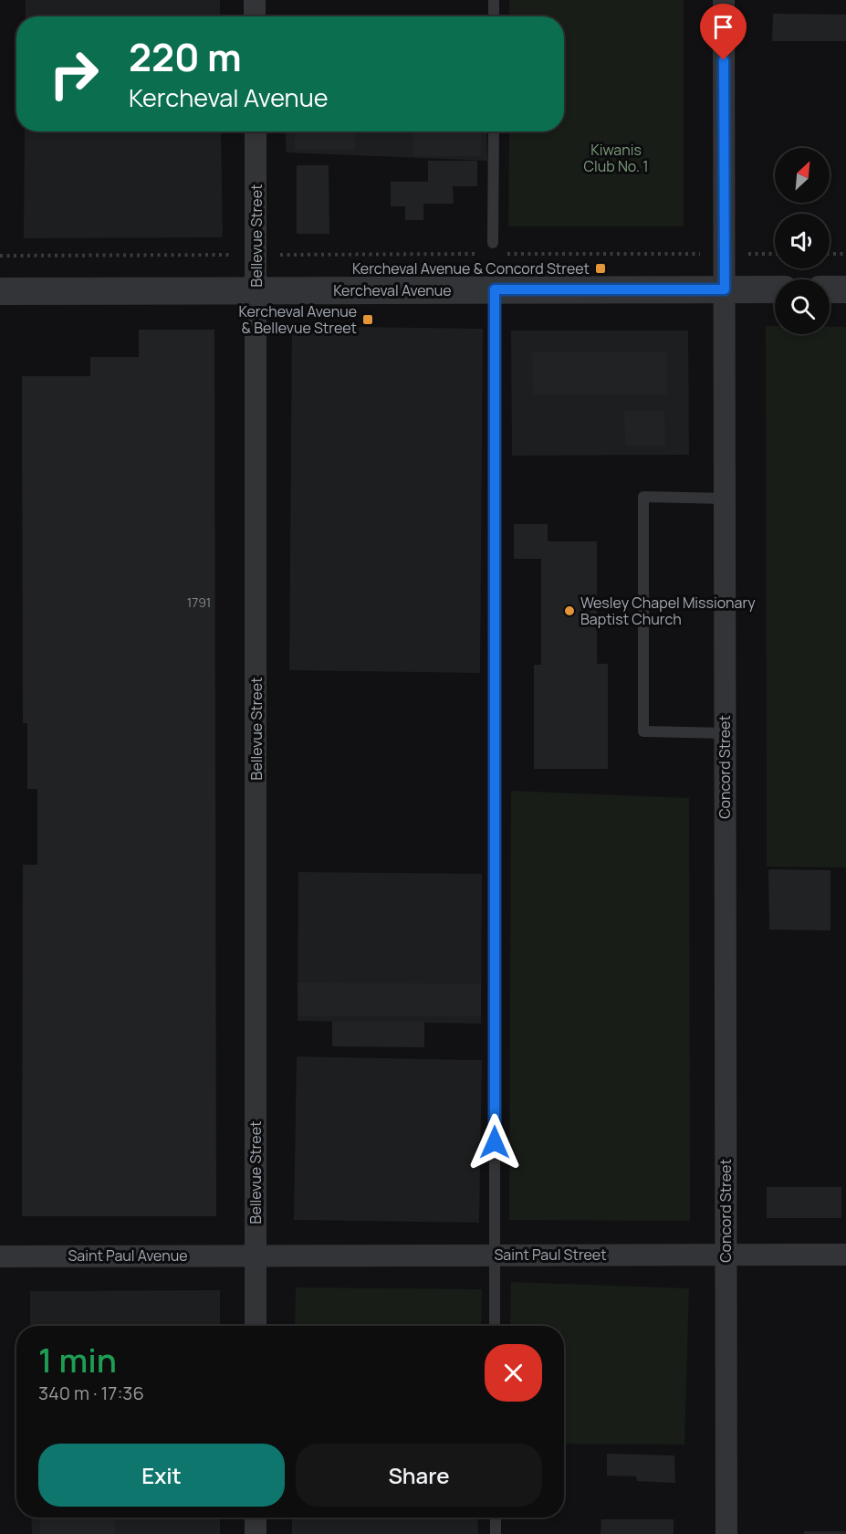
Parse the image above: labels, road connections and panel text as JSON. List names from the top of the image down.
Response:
{
  "streets": {
    "street": [
      "Bellevue Street",
      "Kercheval Avenue",
      "Concord Street",
      "Saint Paul Street",
      "Saint Paul Avenue"
    ]
  },
  "crossings": [
    ["Bellevue Street", "Kercheval Avenue"],
    ["Bellevue Street", "Saint Paul Street"],
    ["Bellevue Street", "Saint Paul Avenue"],
    ["Kercheval Avenue", "Concord Street"],
    ["Concord Street", "Saint Paul Street"],
    ["Saint Paul Street", "Saint Paul Avenue"]
  ],
  "parks": ["Kiwanis Club No. 1"],
  "places": {
    "transit": ["Kercheval Avenue & Concord Street", "Kercheval Avenue & Bellevue Street"],
    "other": ["Wesley Chapel Missionary Baptist Church"]
  },
  "house_numbers": ["1791"],
  "north": "top right",
  "page": {
    "turn": ["220 m", "Kercheval Avenue"],
    "heading": ["1 min", "340 m · 17:36"],
    "buttons": ["Exit", "Share"]
  }
}
